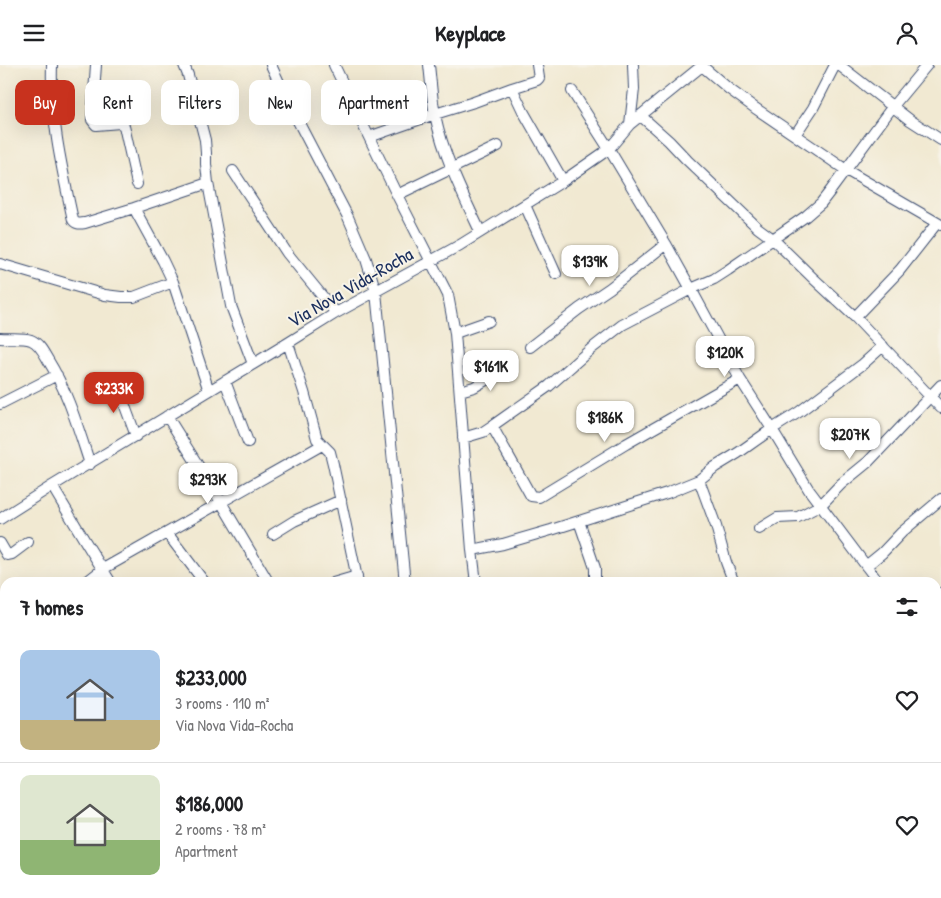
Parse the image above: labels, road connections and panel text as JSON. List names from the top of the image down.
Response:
{
  "streets": {
    "street": ["Via Nova Vida-Rocha"]
  },
  "page": {
    "header": "Keyplace",
    "chip": [
      "Buy",
      "Rent",
      "Filters",
      "New",
      "Apartment"
    ],
    "price": [
      "$139K",
      "$120K",
      "$161K",
      "$233K",
      "$186K",
      "$207K",
      "$293K"
    ],
    "heading": "7 homes",
    "list": [
      {
        "name": "$233,000",
        "note": "3 rooms · 110 m² · Via Nova Vida-Rocha"
      },
      {
        "name": "$186,000",
        "note": "2 rooms · 78 m² · Apartment"
      }
    ]
  }
}
